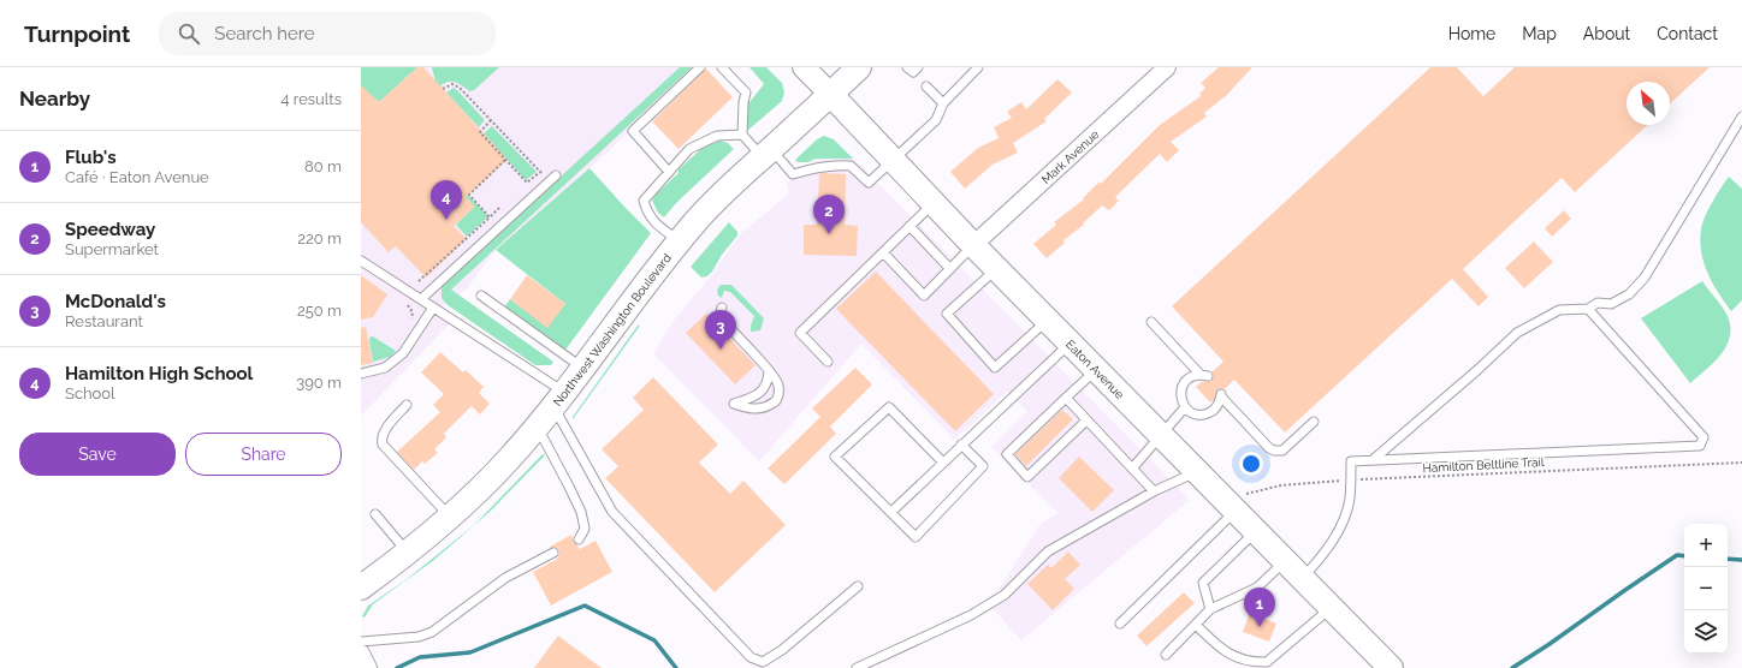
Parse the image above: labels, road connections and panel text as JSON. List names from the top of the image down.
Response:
{
  "streets": {
    "main road": ["Northwest Washington Boulevard", "Eaton Avenue"],
    "street": ["Mark Avenue"],
    "path": ["Hamilton Beltline Trail"]
  },
  "crossings": [
    ["Mark Avenue", "Eaton Avenue"],
    ["Northwest Washington Boulevard", "Eaton Avenue"],
    ["Eaton Avenue", "Hamilton Beltline Trail"]
  ],
  "north": "top left",
  "page": {
    "header": "Turnpoint",
    "search": "Search here",
    "nav": [
      "Home",
      "Map",
      "About",
      "Contact"
    ],
    "heading": ["Nearby", "4 results"],
    "list": [
      {
        "mark": "1",
        "name": "Flub's",
        "note": "Café · Eaton Avenue",
        "value": "80 m"
      },
      {
        "mark": "2",
        "name": "Speedway",
        "note": "Supermarket",
        "value": "220 m"
      },
      {
        "mark": "3",
        "name": "McDonald's",
        "note": "Restaurant",
        "value": "250 m"
      },
      {
        "mark": "4",
        "name": "Hamilton High School",
        "note": "School",
        "value": "390 m"
      }
    ],
    "pins": [
      "4",
      "2",
      "3",
      "1"
    ],
    "buttons": ["Save", "Share"],
    "map_buttons": ["+", "−"]
  }
}
